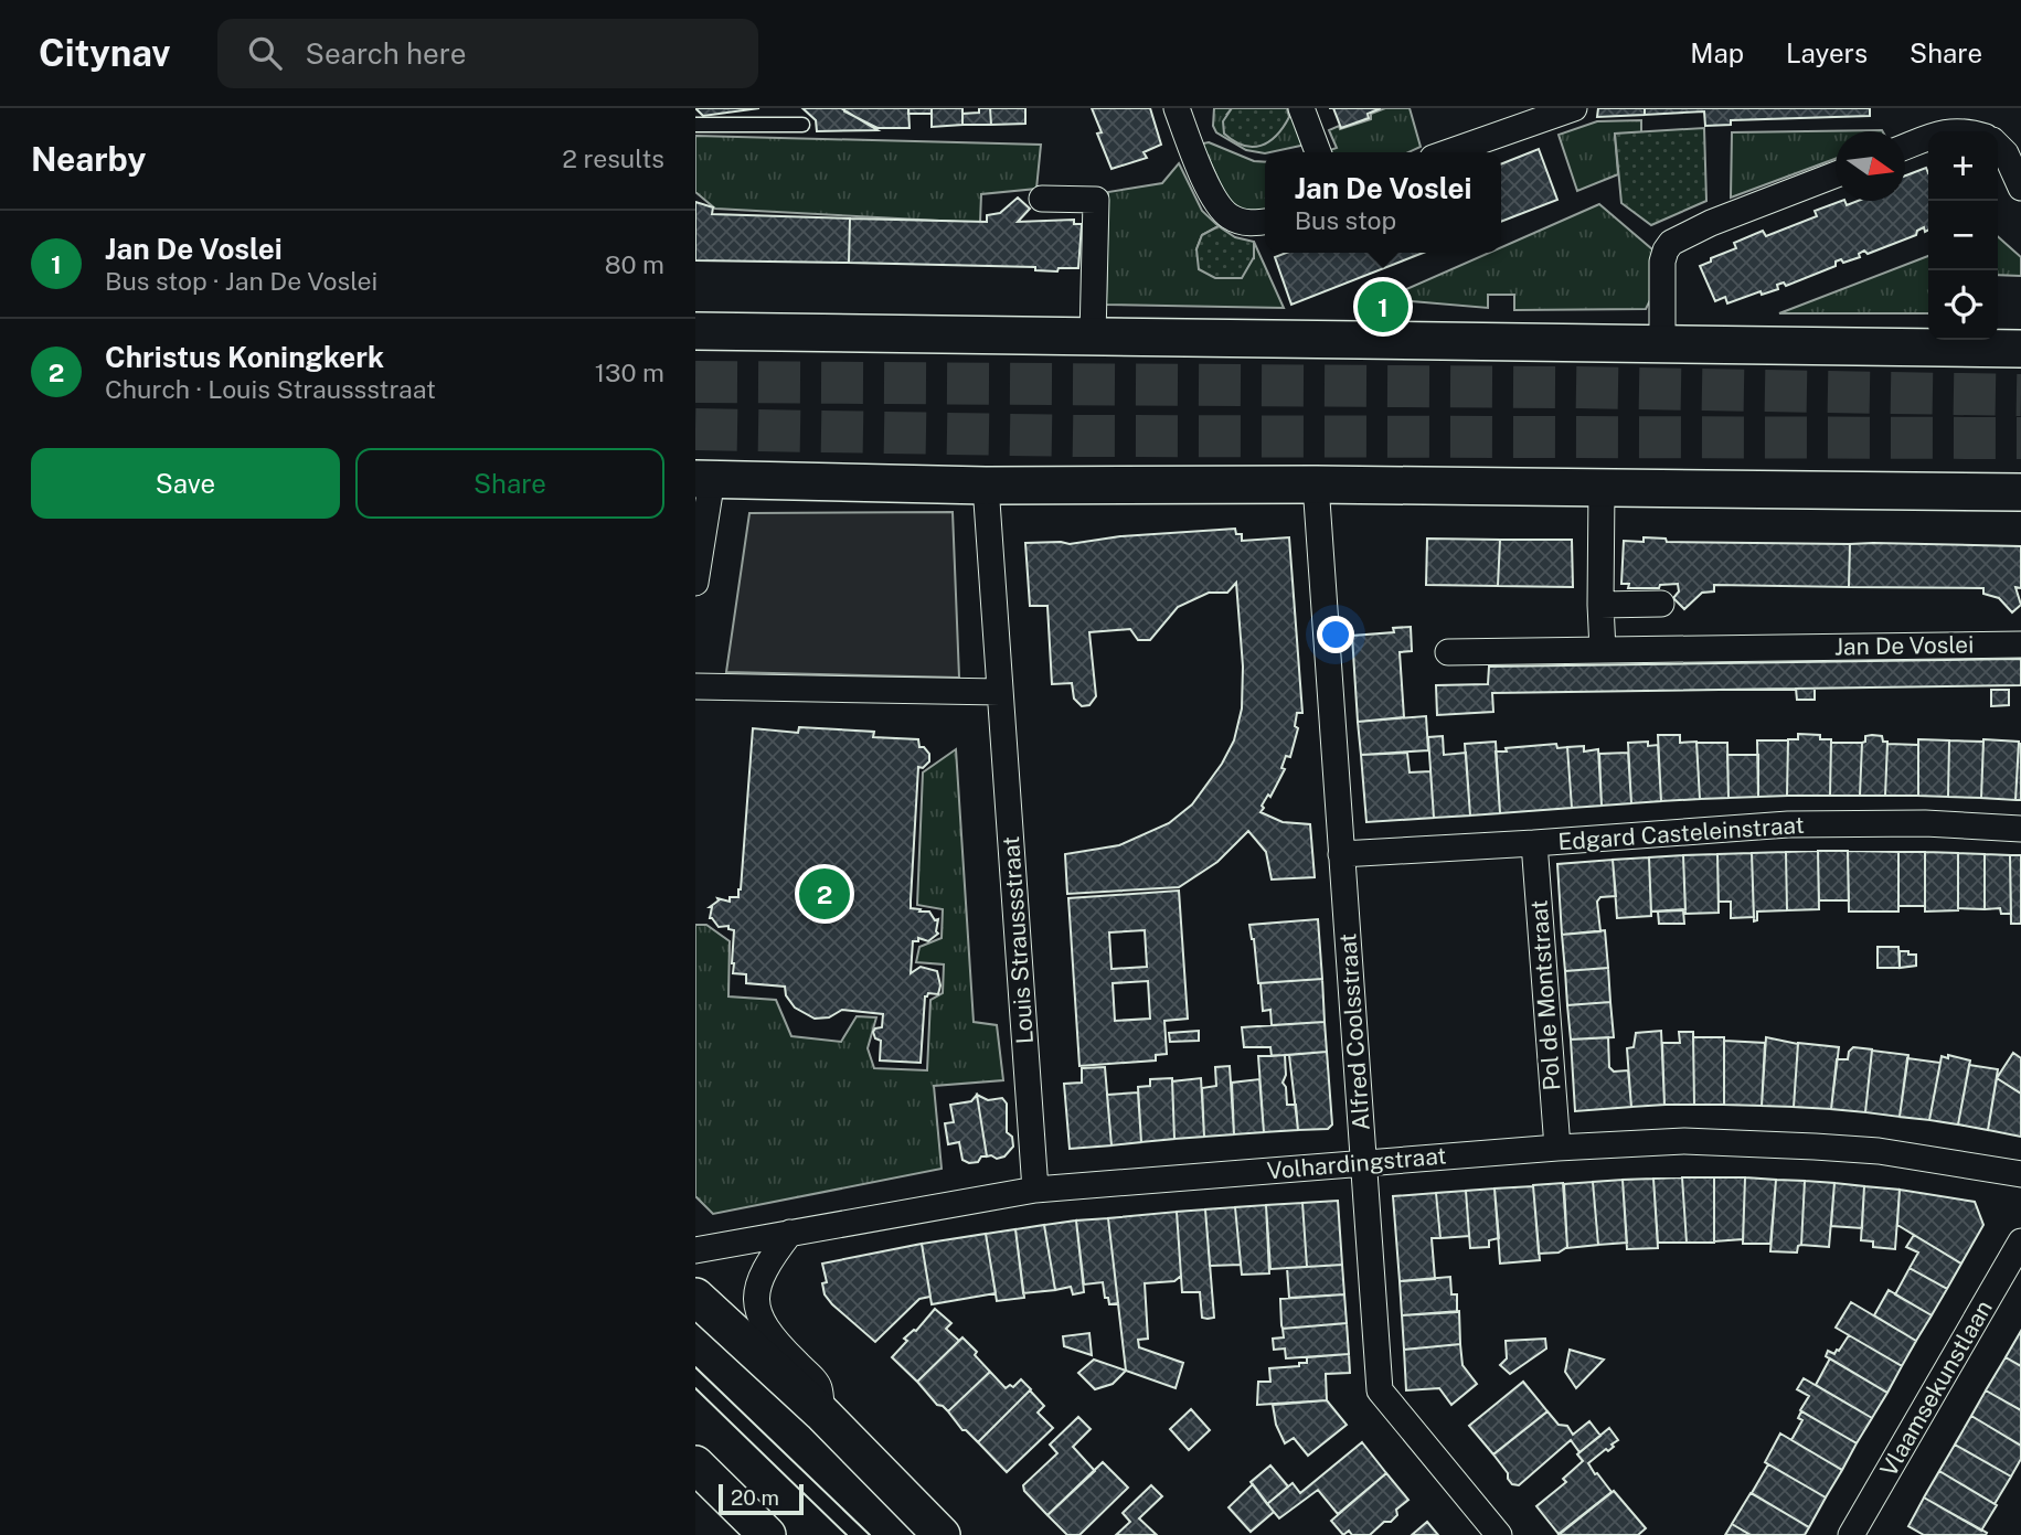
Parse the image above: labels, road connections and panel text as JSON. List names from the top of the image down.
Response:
{
  "streets": {
    "street": [
      "Jan De Voslei",
      "Edgard Casteleinstraat",
      "Louis Straussstraat",
      "Pol de Montstraat",
      "Alfred Coolsstraat",
      "Volhardingstraat",
      "Vlaamsekunstlaan"
    ]
  },
  "crossings": [
    ["Edgard Casteleinstraat", "Pol de Montstraat"],
    ["Edgard Casteleinstraat", "Alfred Coolsstraat"],
    ["Louis Straussstraat", "Volhardingstraat"],
    ["Pol de Montstraat", "Volhardingstraat"],
    ["Alfred Coolsstraat", "Volhardingstraat"]
  ],
  "scale_bar": "20 m",
  "north": "right",
  "page": {
    "header": "Citynav",
    "search": "Search here",
    "nav": ["Map", "Layers", "Share"],
    "heading": ["Nearby", "2 results"],
    "map_buttons": ["+", "−"],
    "popup": ["Jan De Voslei", "Bus stop"],
    "list": [
      {
        "mark": "1",
        "name": "Jan De Voslei",
        "note": "Bus stop · Jan De Voslei",
        "value": "80 m"
      },
      {
        "mark": "2",
        "name": "Christus Koningkerk",
        "note": "Church · Louis Straussstraat",
        "value": "130 m"
      }
    ],
    "pins": ["1", "2"],
    "buttons": ["Save", "Share"],
    "scale": "20 m"
  }
}
